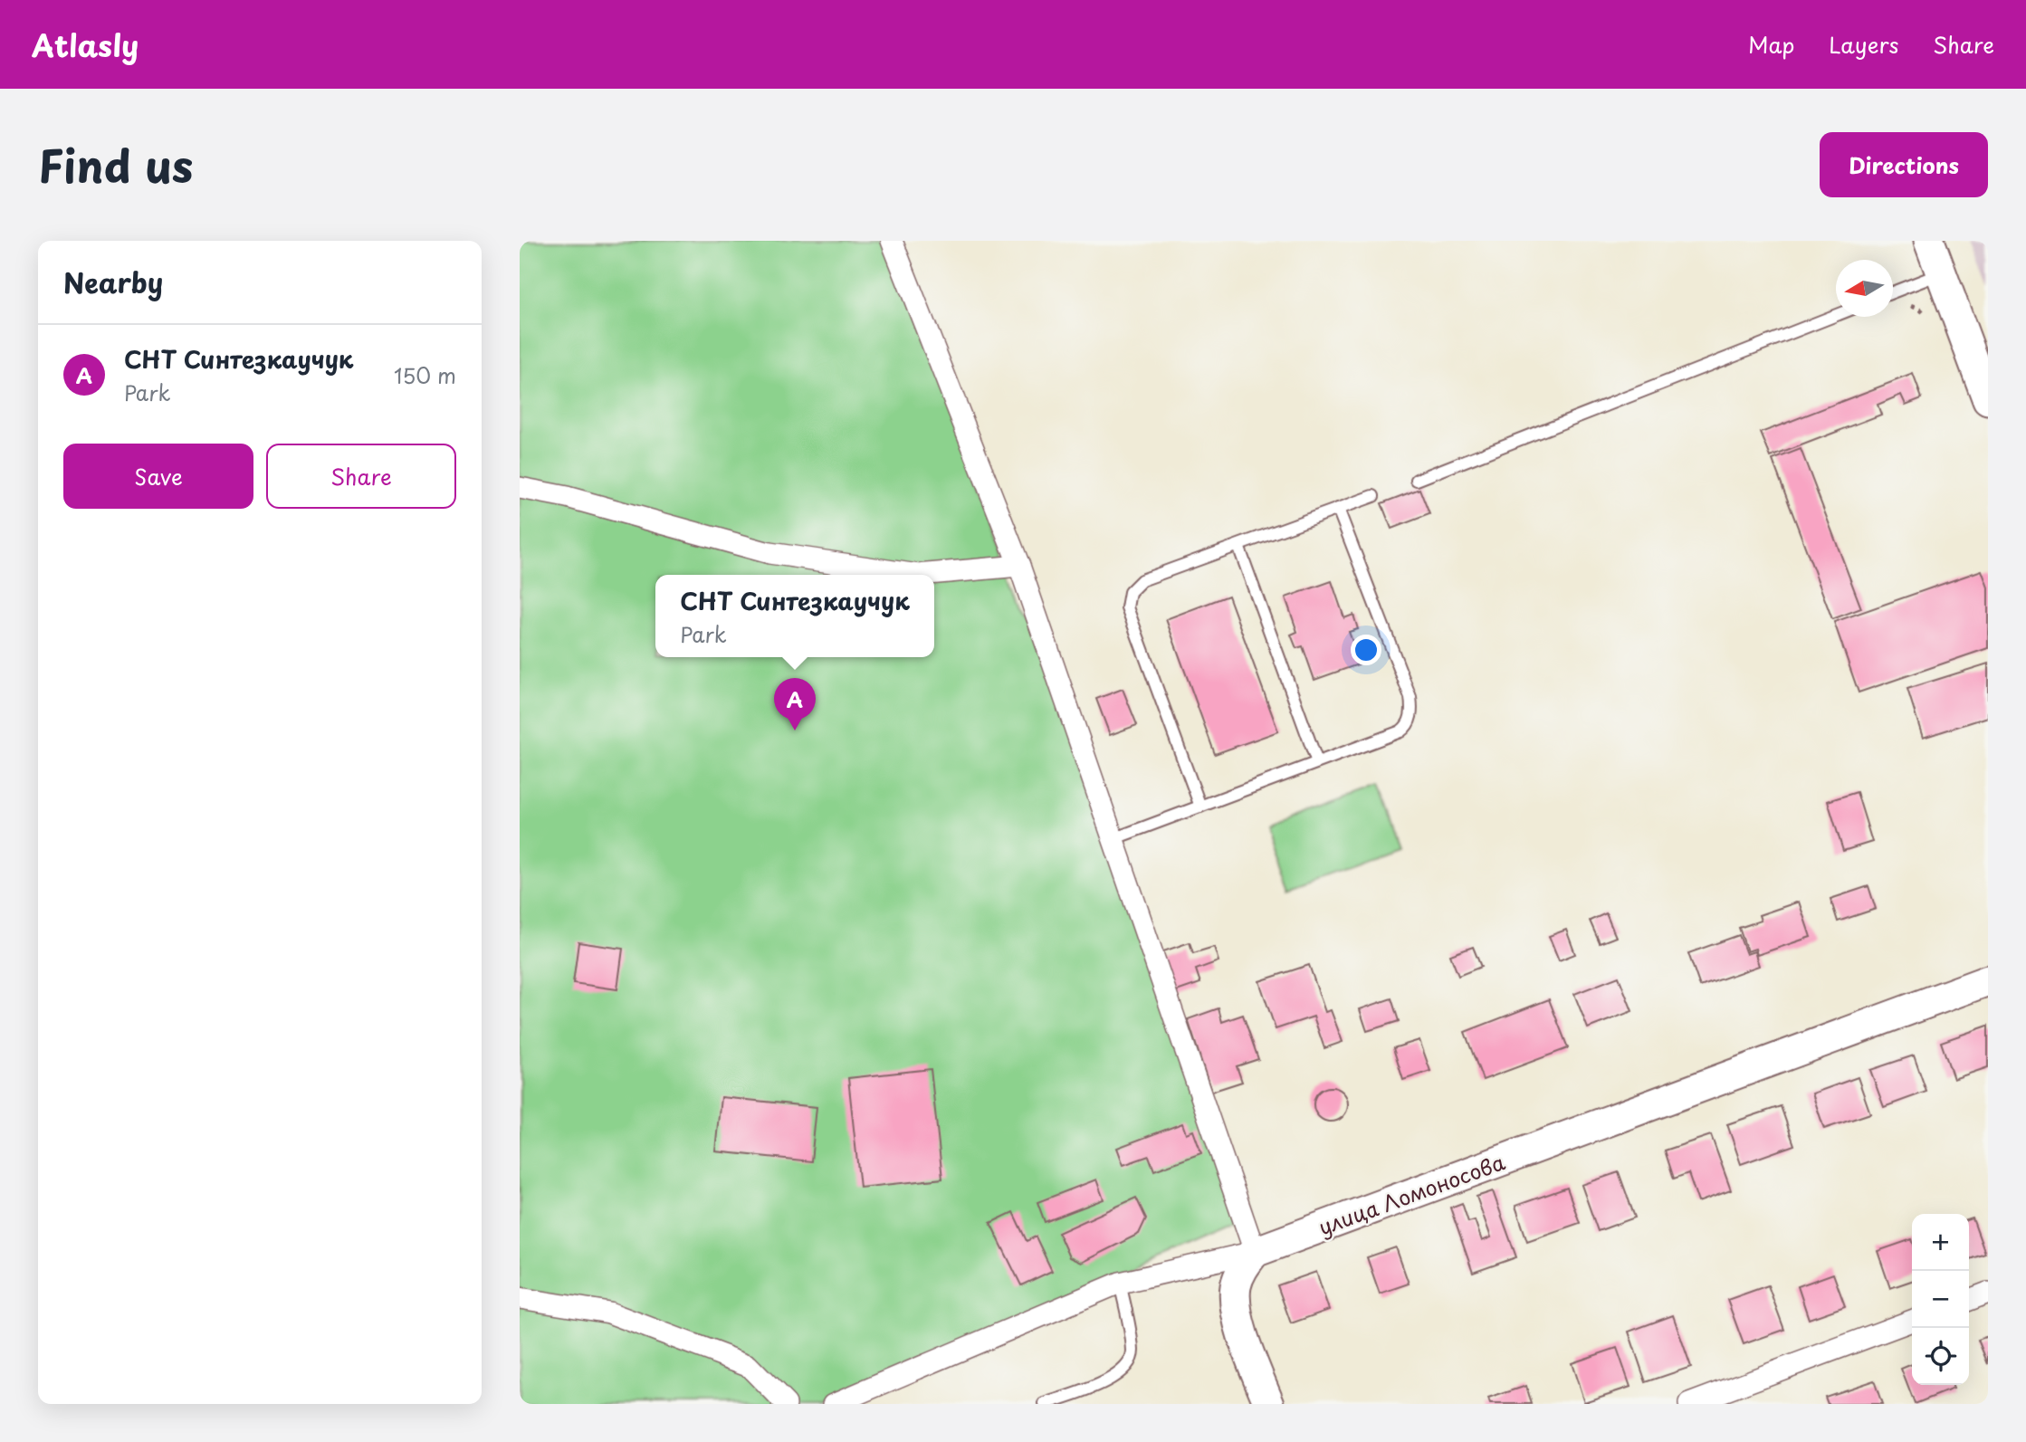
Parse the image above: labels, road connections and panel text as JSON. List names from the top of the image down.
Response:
{
  "streets": {
    "main road": ["улица Ломоносова"]
  },
  "north": "left",
  "page": {
    "header": "Atlasly",
    "nav": ["Map", "Layers", "Share"],
    "title": "Find us",
    "buttons": [
      "Directions",
      ["Save", "Share"]
    ],
    "heading": "Nearby",
    "list": [
      {
        "mark": "A",
        "name": "СНТ Синтезкаучук",
        "note": "Park",
        "value": "150 m"
      }
    ],
    "popup": ["СНТ Синтезкаучук", "Park"],
    "pins": "A",
    "map_buttons": ["+", "−"]
  }
}
